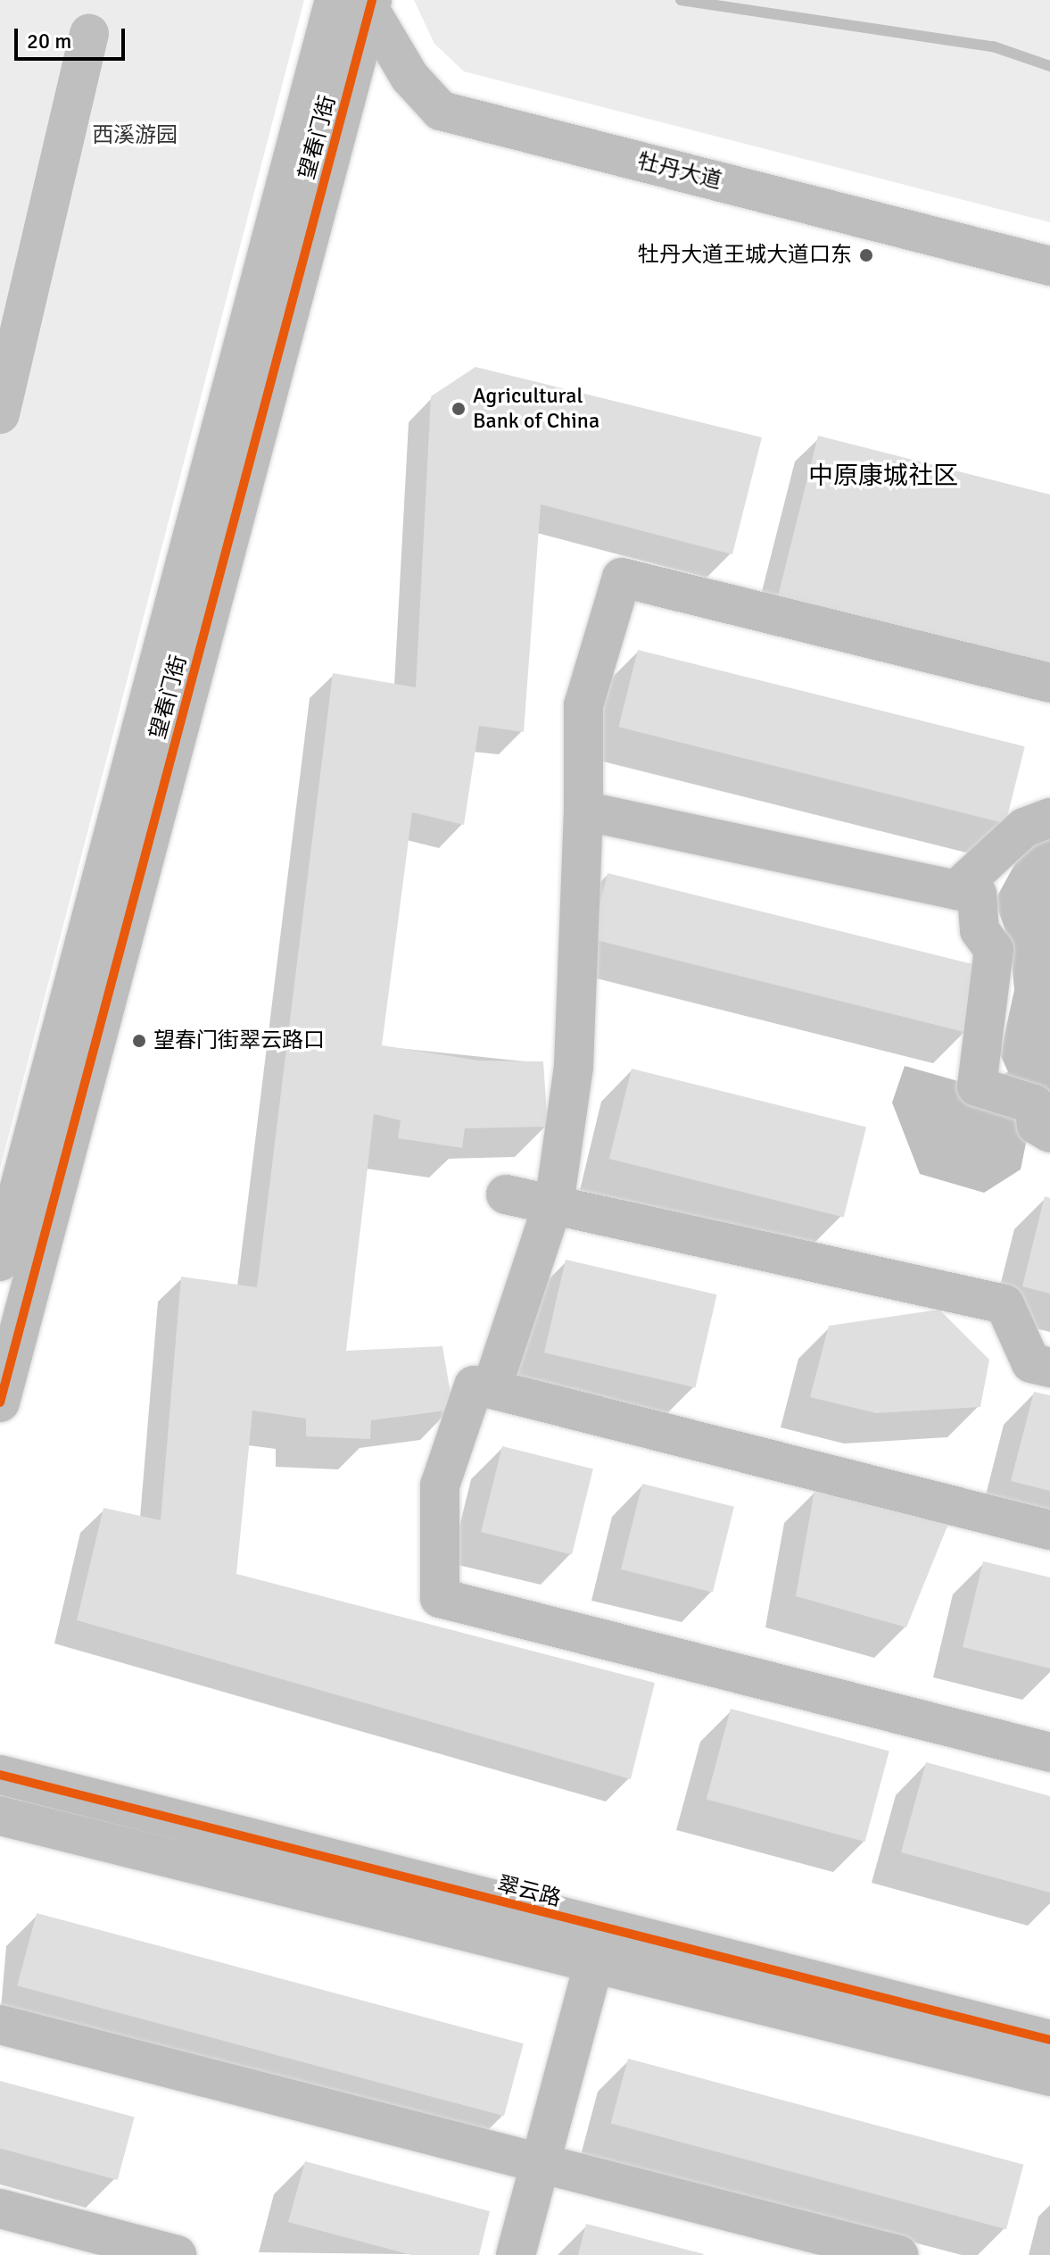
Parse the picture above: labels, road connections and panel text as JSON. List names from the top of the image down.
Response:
{
  "streets": {
    "street": ["望春门街", "牡丹大道", "翠云路"]
  },
  "crossings": [
    ["望春门街", "牡丹大道"]
  ],
  "districts": ["中原康城社区"],
  "parks": ["西溪游园"],
  "places": ["牡丹大道王城大道口东", "Agricultural Bank of China", "望春门街翠云路口"],
  "scale_bar": "20 m"
}
